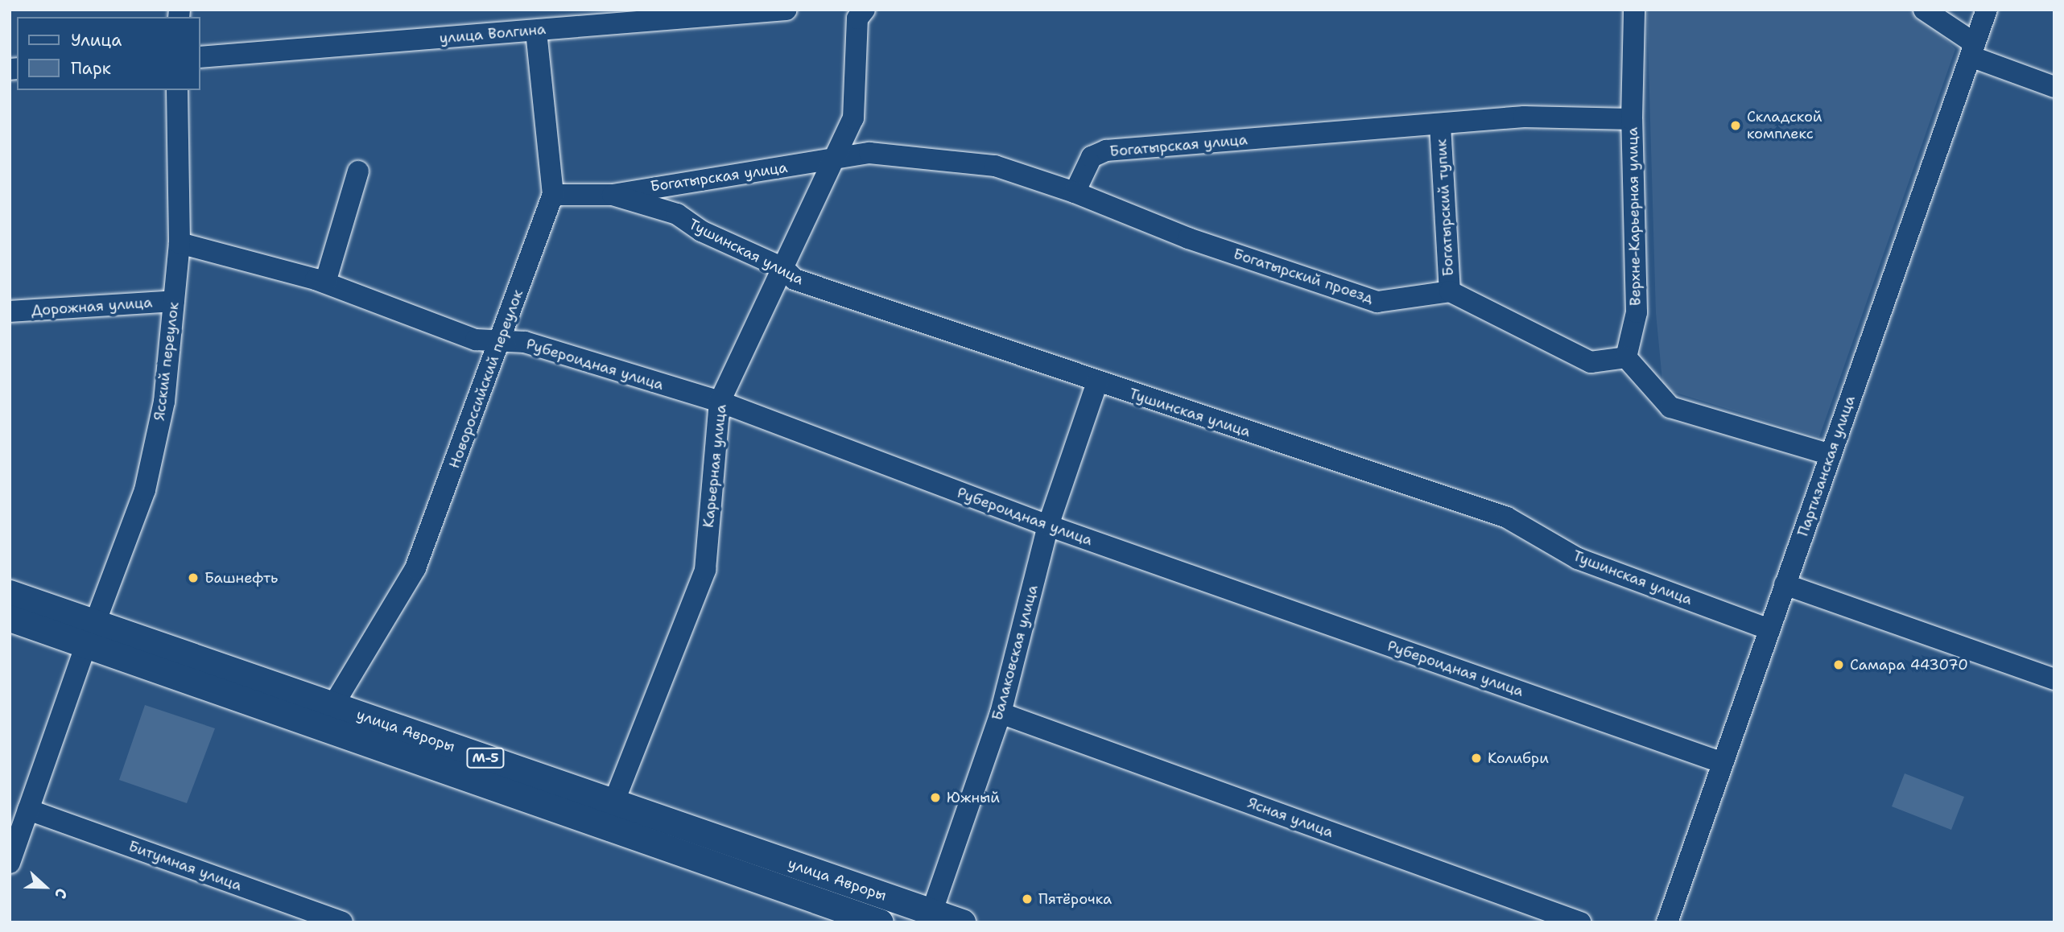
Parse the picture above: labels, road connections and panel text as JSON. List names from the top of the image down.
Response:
{
  "streets": {
    "main road": ["улица Авроры", "М-5"],
    "street": [
      "улица Волгина",
      "Богатырская улица",
      "Богатырский тупик",
      "Верхне-Карьерная улица",
      "Тушинская улица",
      "Богатырский проезд",
      "Дорожная улица",
      "Ясский переулок",
      "Рубероидная улица",
      "Новороссийский переулок",
      "Карьерная улица",
      "Партизанская улица",
      "Балаковская улица",
      "Ясная улица",
      "Битумная улица"
    ]
  },
  "crossings": [
    ["улица Волгина", "Новороссийский переулок"],
    ["Богатырская улица", "Богатырский тупик"],
    ["Богатырская улица", "Верхне-Карьерная улица"],
    ["Богатырская улица", "Тушинская улица"],
    ["Богатырская улица", "Богатырский проезд"],
    ["Богатырская улица", "Новороссийский переулок"],
    ["Богатырская улица", "Карьерная улица"],
    ["Богатырский тупик", "Богатырский проезд"],
    ["Тушинская улица", "Карьерная улица"],
    ["Тушинская улица", "Партизанская улица"],
    ["Тушинская улица", "Балаковская улица"],
    ["Дорожная улица", "Ясский переулок"],
    ["Ясский переулок", "Рубероидная улица"],
    ["Ясский переулок", "улица Авроры"],
    ["Ясский переулок", "Битумная улица"],
    ["Рубероидная улица", "Новороссийский переулок"],
    ["Рубероидная улица", "Карьерная улица"],
    ["Рубероидная улица", "Партизанская улица"],
    ["Рубероидная улица", "Балаковская улица"],
    ["Новороссийский переулок", "улица Авроры"],
    ["Карьерная улица", "улица Авроры"],
    ["Балаковская улица", "улица Авроры"],
    ["Балаковская улица", "Ясная улица"]
  ],
  "places": [
    "Складской комплекс",
    "Башнефть",
    "Самара 443070",
    "Колибри",
    "Южный",
    "Пятёрочка"
  ],
  "legend": ["Улица", "Парк"],
  "north": "right"
}
